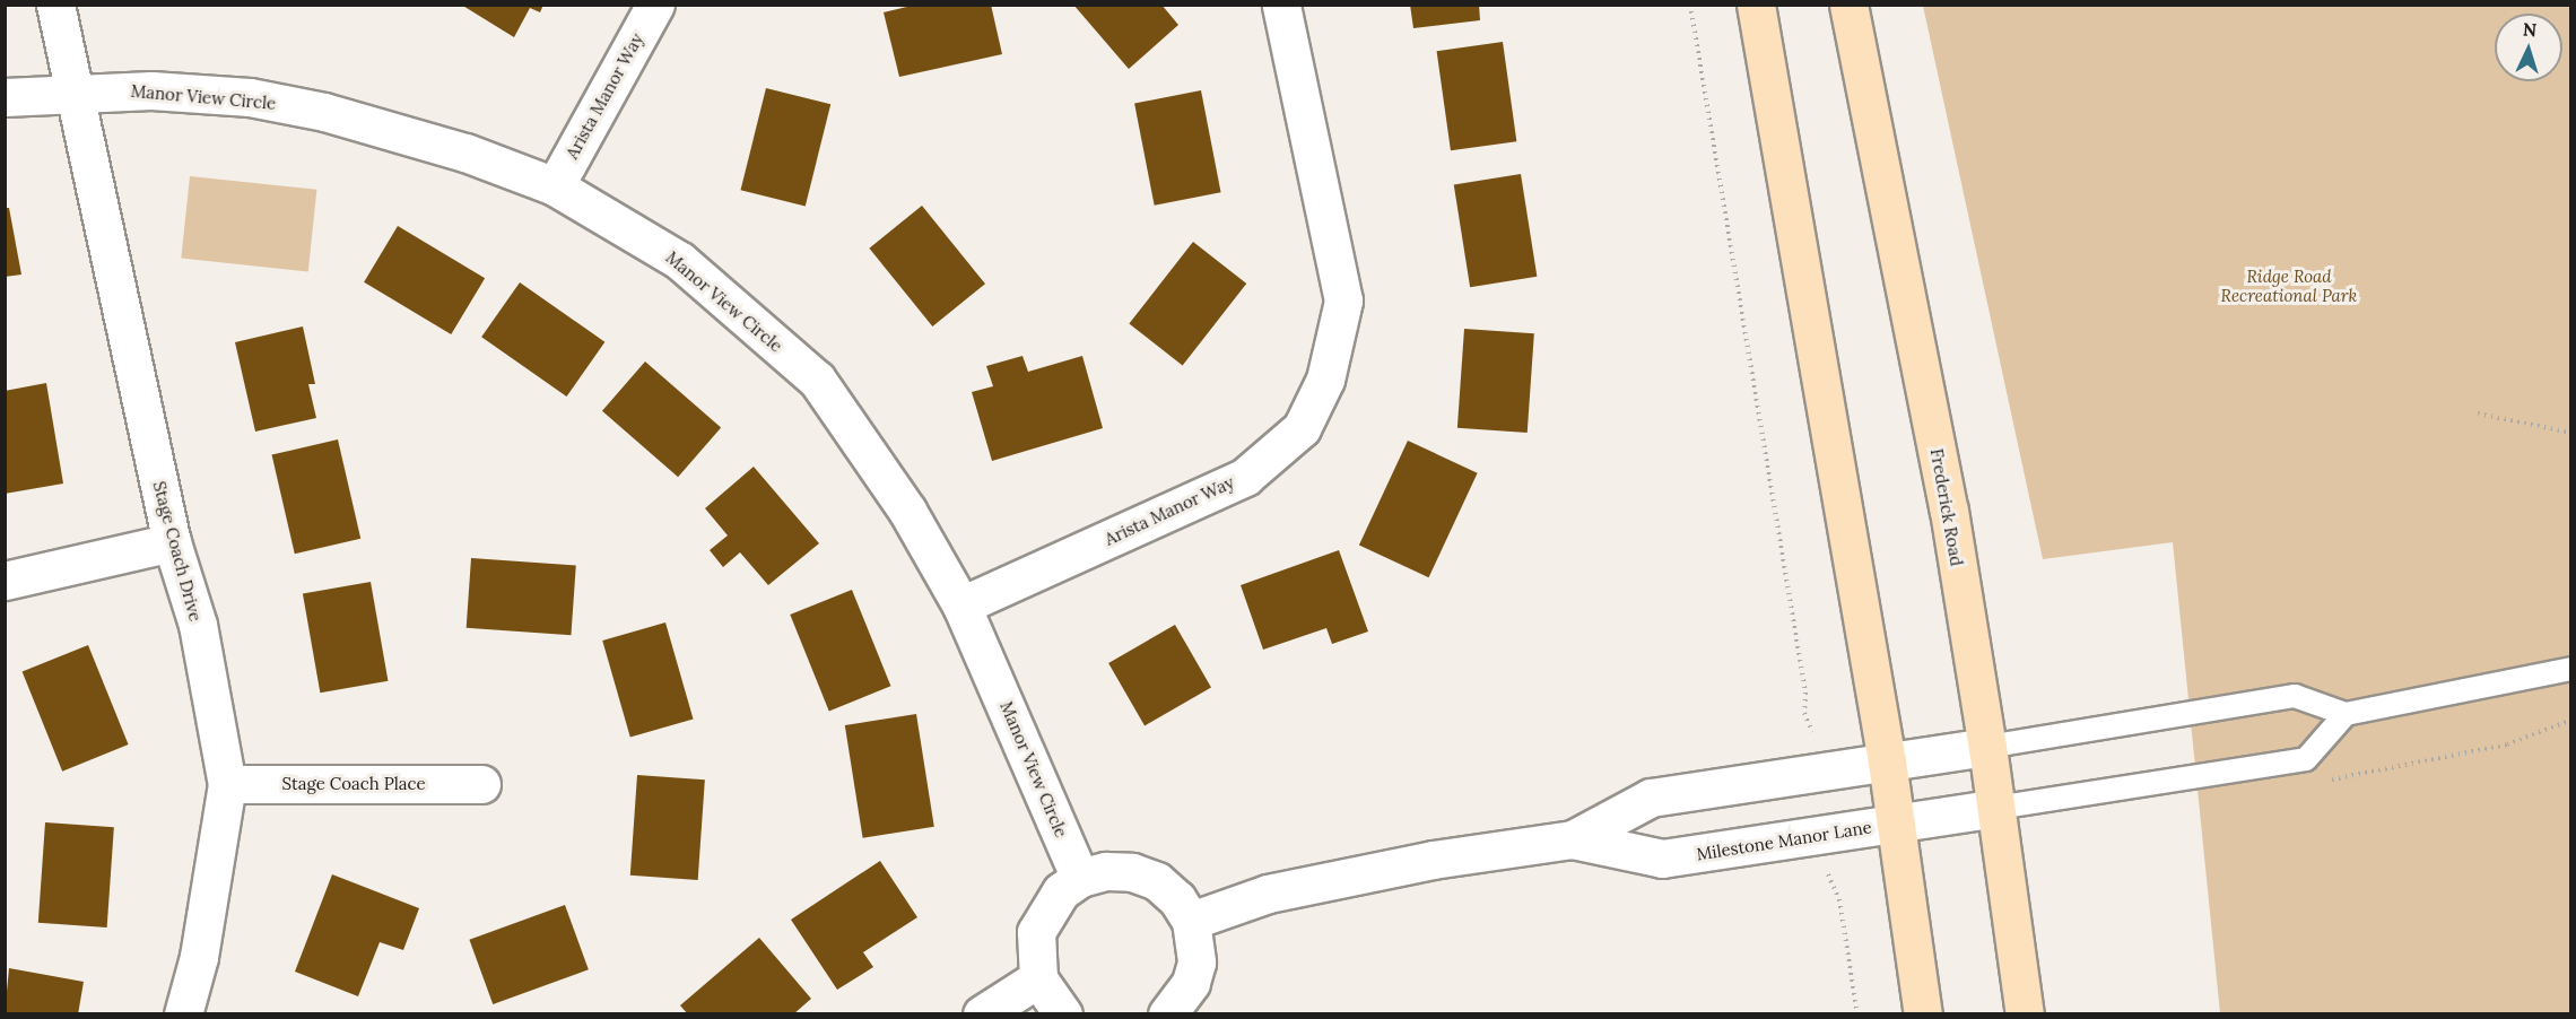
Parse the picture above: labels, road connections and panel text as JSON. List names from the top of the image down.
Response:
{
  "streets": {
    "main road": ["Frederick Road"],
    "street": [
      "Arista Manor Way",
      "Manor View Circle",
      "Stage Coach Drive",
      "Stage Coach Place",
      "Milestone Manor Lane"
    ]
  },
  "crossings": [
    ["Arista Manor Way", "Manor View Circle"],
    ["Manor View Circle", "Stage Coach Drive"],
    ["Frederick Road", "Milestone Manor Lane"],
    ["Stage Coach Drive", "Stage Coach Place"]
  ],
  "parks": ["Ridge Road Recreational Park"],
  "north": "top"
}
